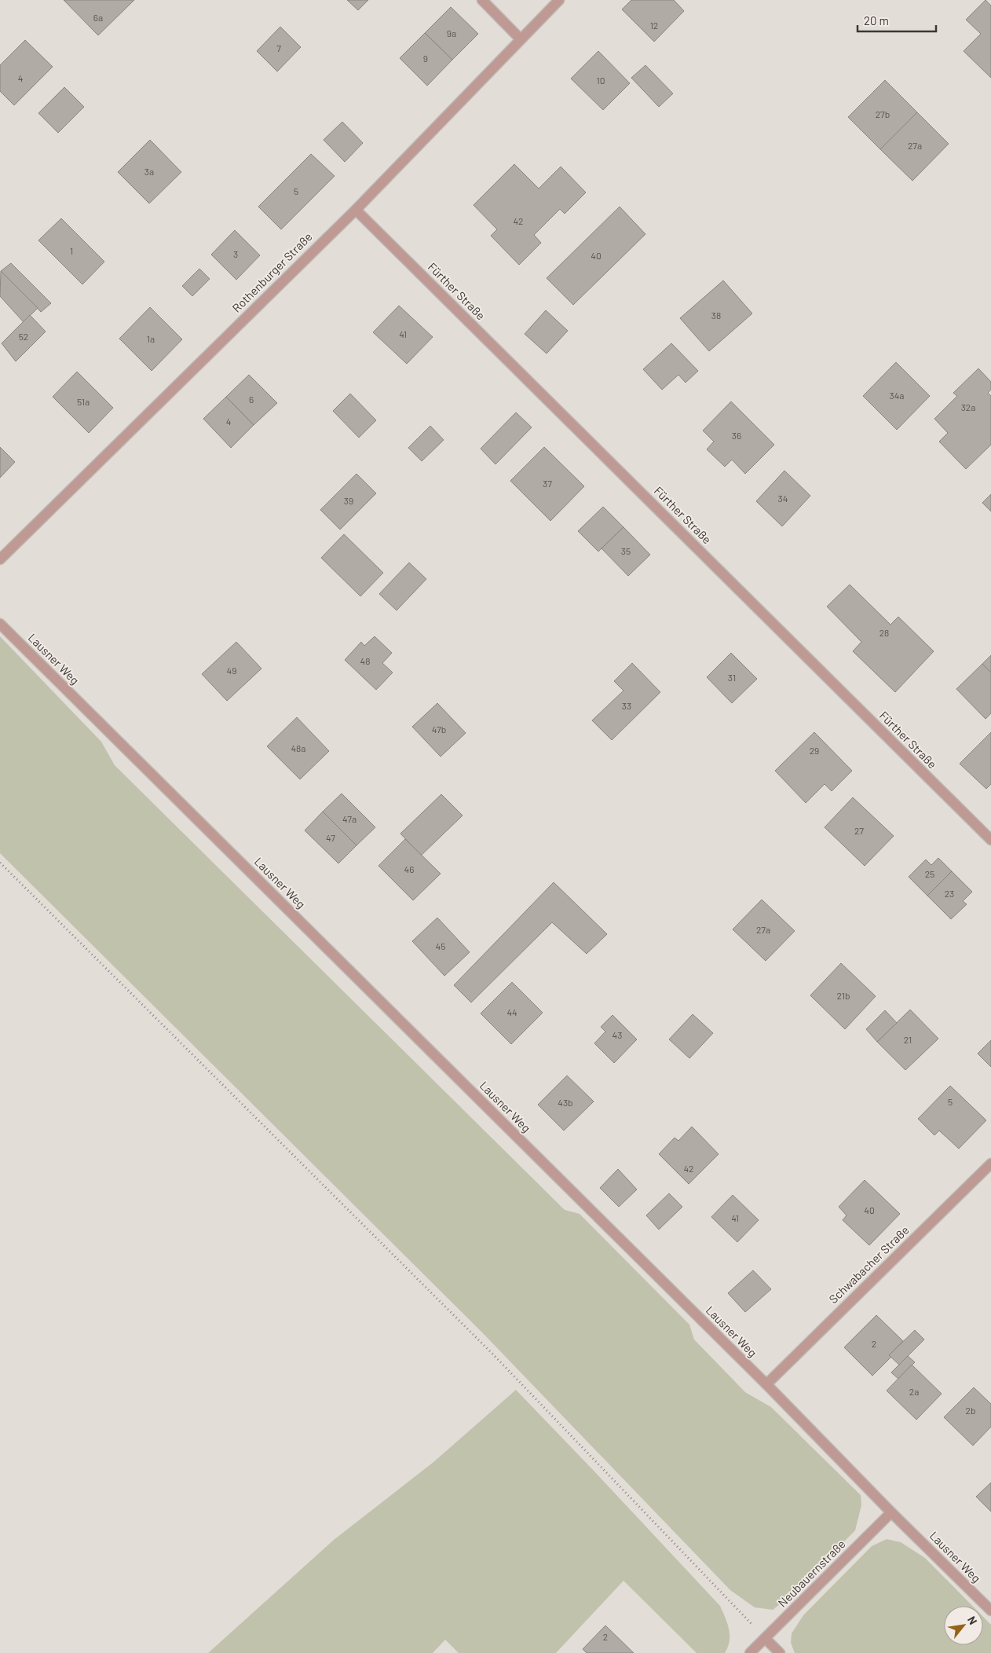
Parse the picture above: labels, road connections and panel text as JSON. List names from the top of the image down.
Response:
{
  "streets": {
    "street": [
      "Rothenburger Straße",
      "Fürther Straße",
      "Lausner Weg",
      "Schwabacher Straße",
      "Neubauernstraße"
    ]
  },
  "crossings": [
    ["Rothenburger Straße", "Fürther Straße"],
    ["Lausner Weg", "Schwabacher Straße"],
    ["Lausner Weg", "Neubauernstraße"]
  ],
  "house_numbers": [
    "6a",
    "12",
    "9a",
    "7",
    "9",
    "4",
    "10",
    "27b",
    "27a",
    "3a",
    "5",
    "42",
    "1",
    "3",
    "40",
    "38",
    "41",
    "52",
    "1a",
    "34a",
    "6",
    "51a",
    "32a",
    "4",
    "36",
    "37",
    "34",
    "39",
    "35",
    "28",
    "48",
    "49",
    "31",
    "33",
    "47b",
    "48a",
    "29",
    "47a",
    "27",
    "47",
    "46",
    "25",
    "23",
    "27a",
    "45",
    "21b",
    "44",
    "43",
    "21",
    "5",
    "43b",
    "42",
    "40",
    "41",
    "2",
    "2a",
    "2b",
    "2"
  ],
  "scale_bar": "20 m",
  "north": "top right"
}
